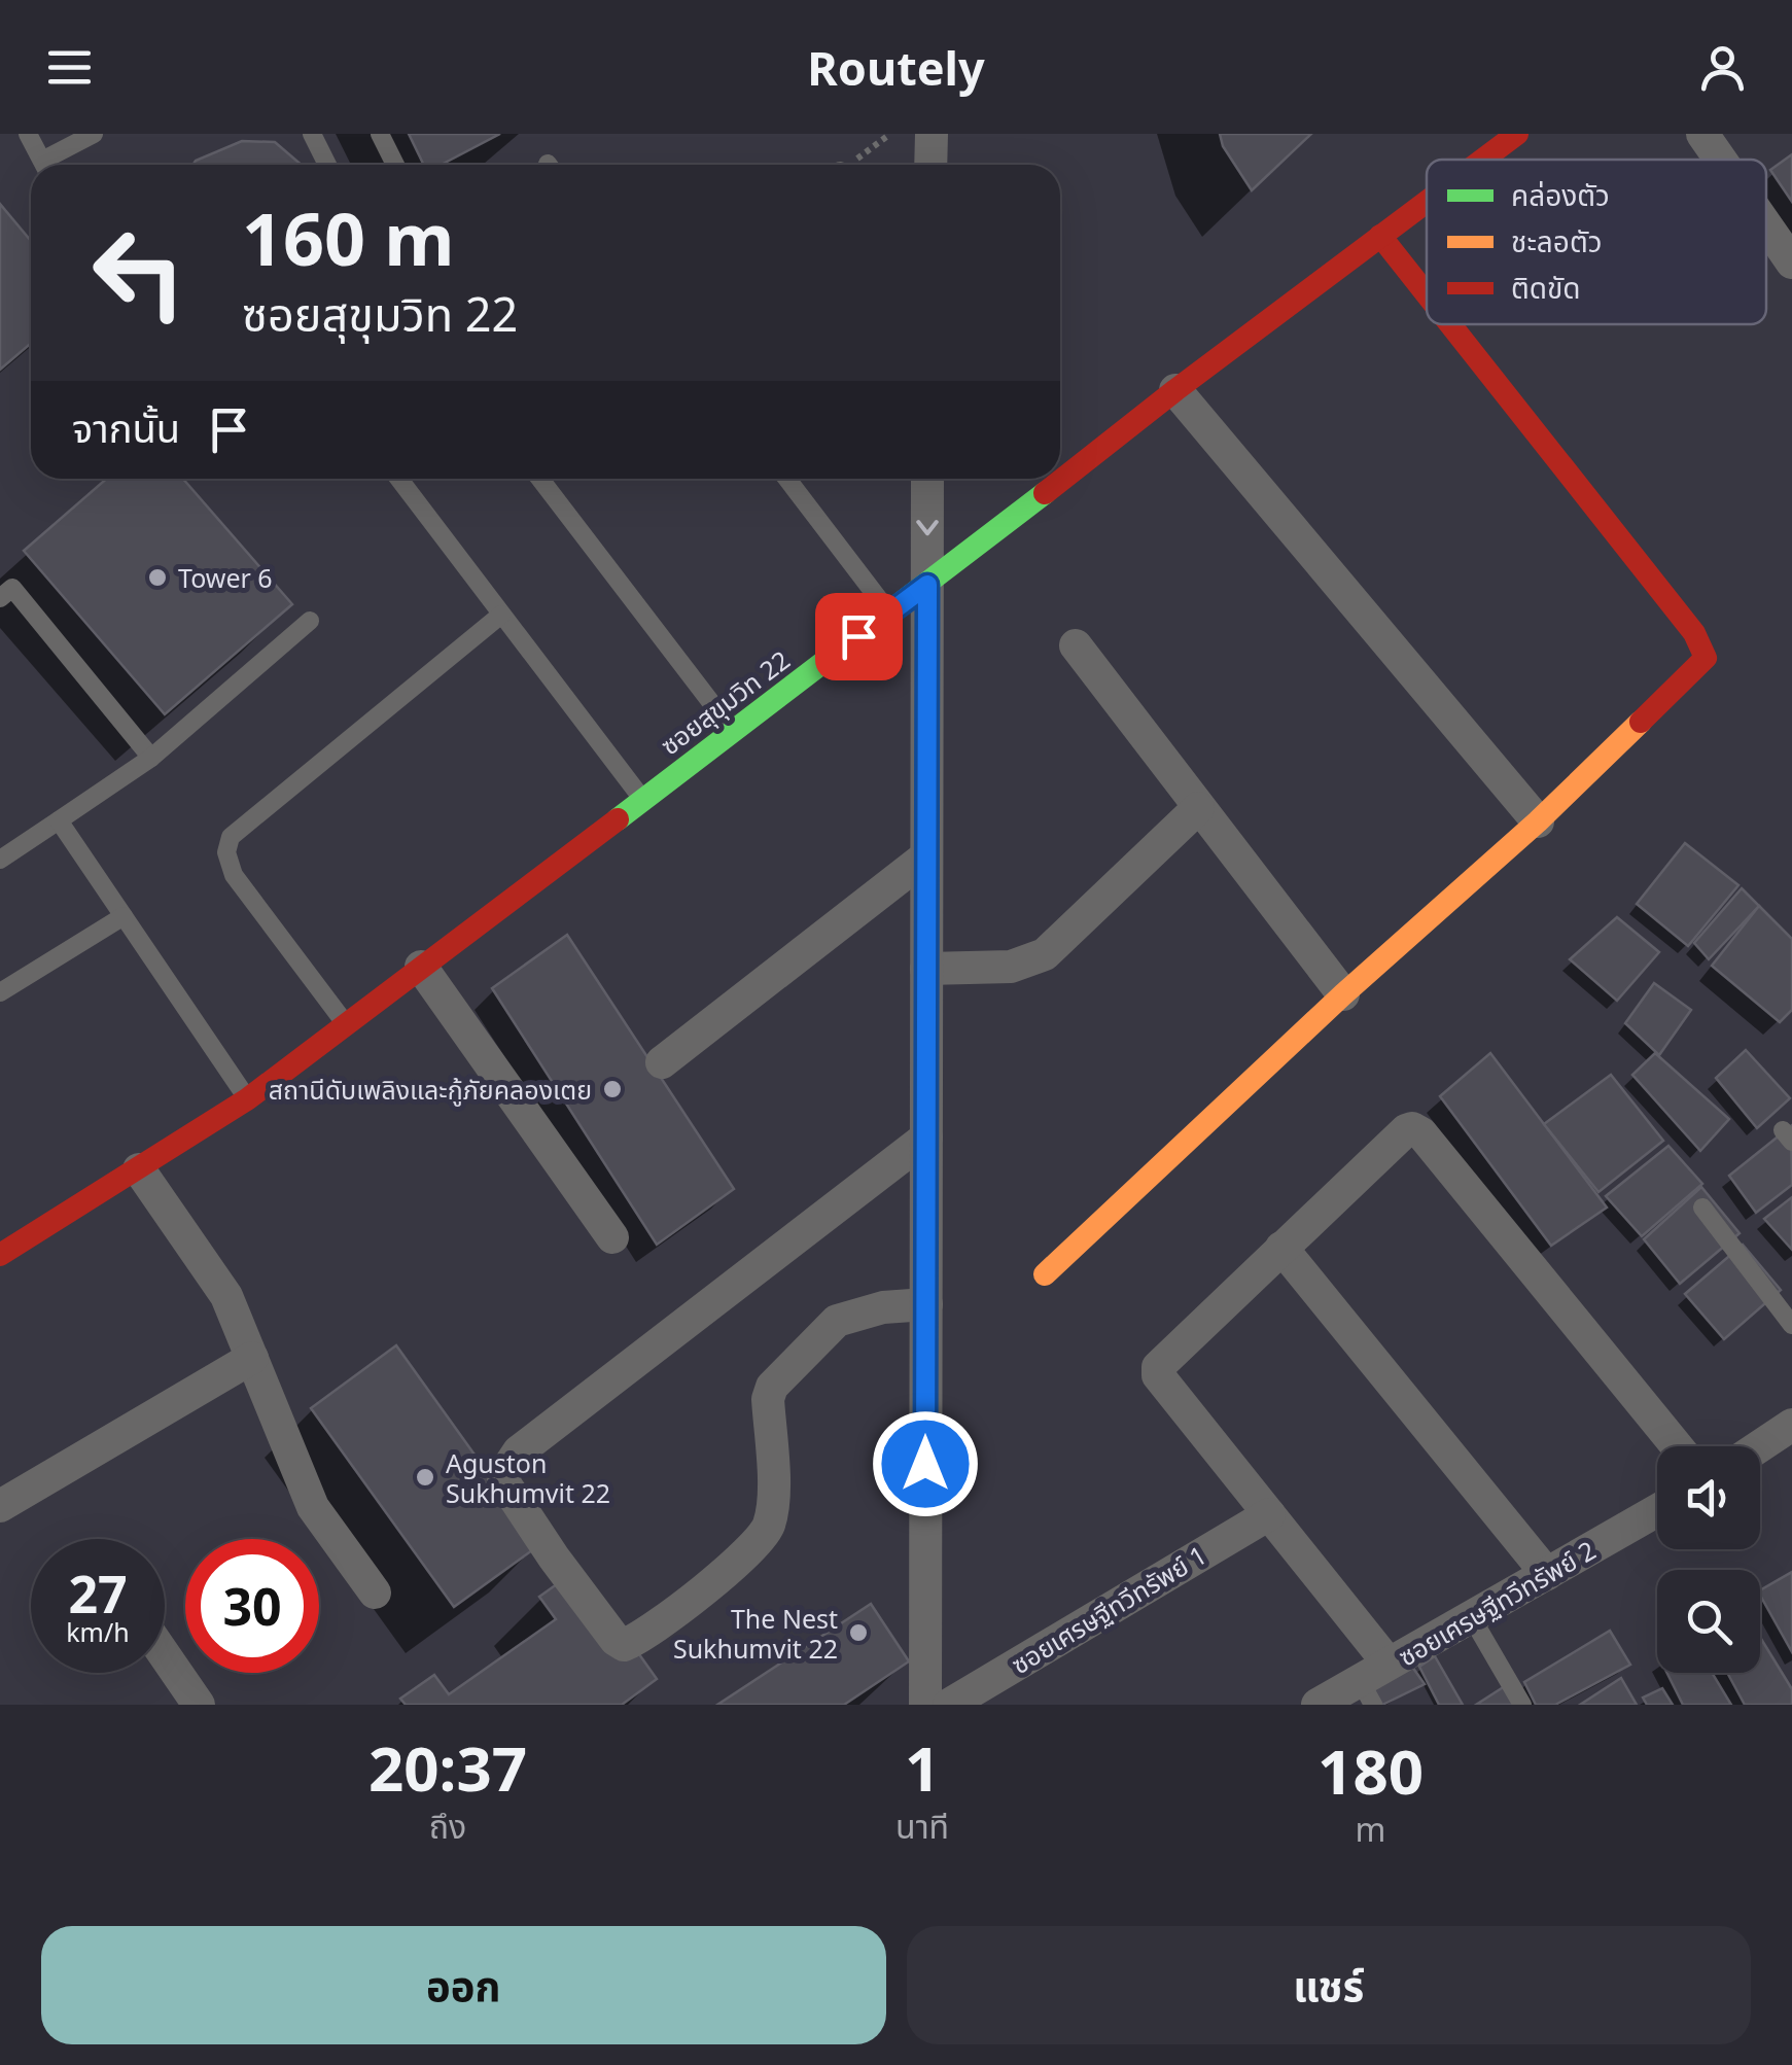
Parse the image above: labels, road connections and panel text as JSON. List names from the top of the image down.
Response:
{
  "streets": {
    "street": ["ซอยสุขุมวิท 22", "ซอยเศรษฐีทวีทรัพย์ 2", "ซอยเศรษฐีทวีทรัพย์ 1"]
  },
  "places": [
    "Tower 6",
    "สถานีดับเพลิงและกู้ภัยคลองเตย",
    "Aguston Sukhumvit 22",
    "The Nest Sukhumvit 22"
  ],
  "legend": ["คล่องตัว", "ชะลอตัว", "ติดขัด"],
  "page": {
    "header": "Routely",
    "turn": ["160 m", "ซอยสุขุมวิท 22"],
    "then": "จากนั้น",
    "speed": "27 km/h",
    "limit": "30",
    "eta": [
      "20:37",
      "ถึง",
      "1",
      "นาที",
      "180",
      "m"
    ],
    "buttons": ["ออก", "แชร์"]
  }
}
